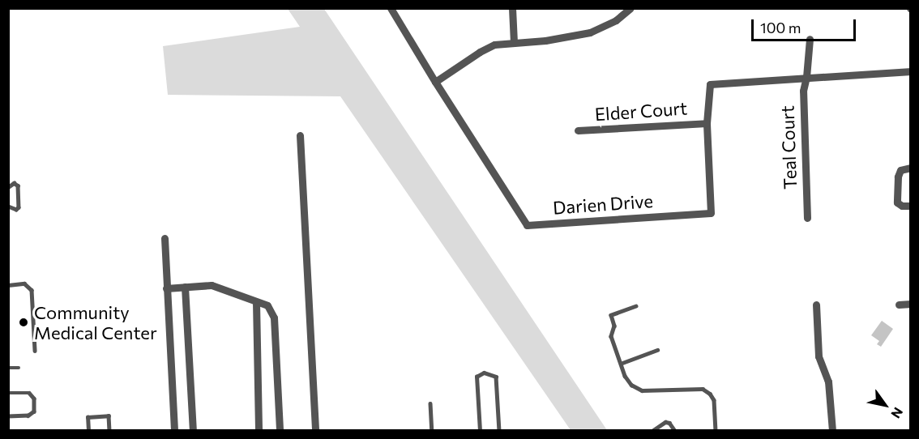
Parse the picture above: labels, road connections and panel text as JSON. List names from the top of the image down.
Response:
{
  "streets": {
    "street": ["Elder Court", "Teal Court", "Darien Drive"]
  },
  "crossings": [
    ["Elder Court", "Darien Drive"],
    ["Teal Court", "Darien Drive"]
  ],
  "places": ["Community Medical Center"],
  "scale_bar": "100 m",
  "north": "bottom right"
}
